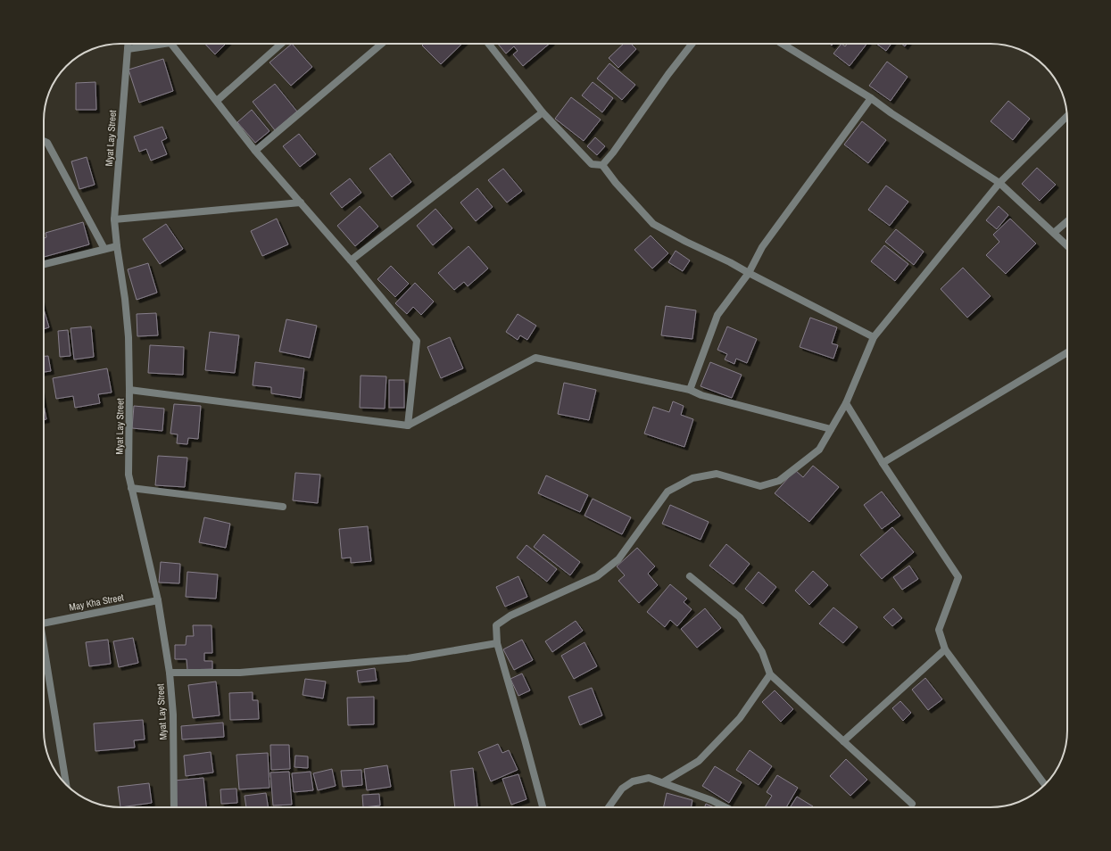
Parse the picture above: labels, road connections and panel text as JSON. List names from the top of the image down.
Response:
{
  "streets": {
    "street": ["Myat Lay Street", "May Kha Street"]
  },
  "crossings": [
    ["Myat Lay Street", "May Kha Street"]
  ]
}
